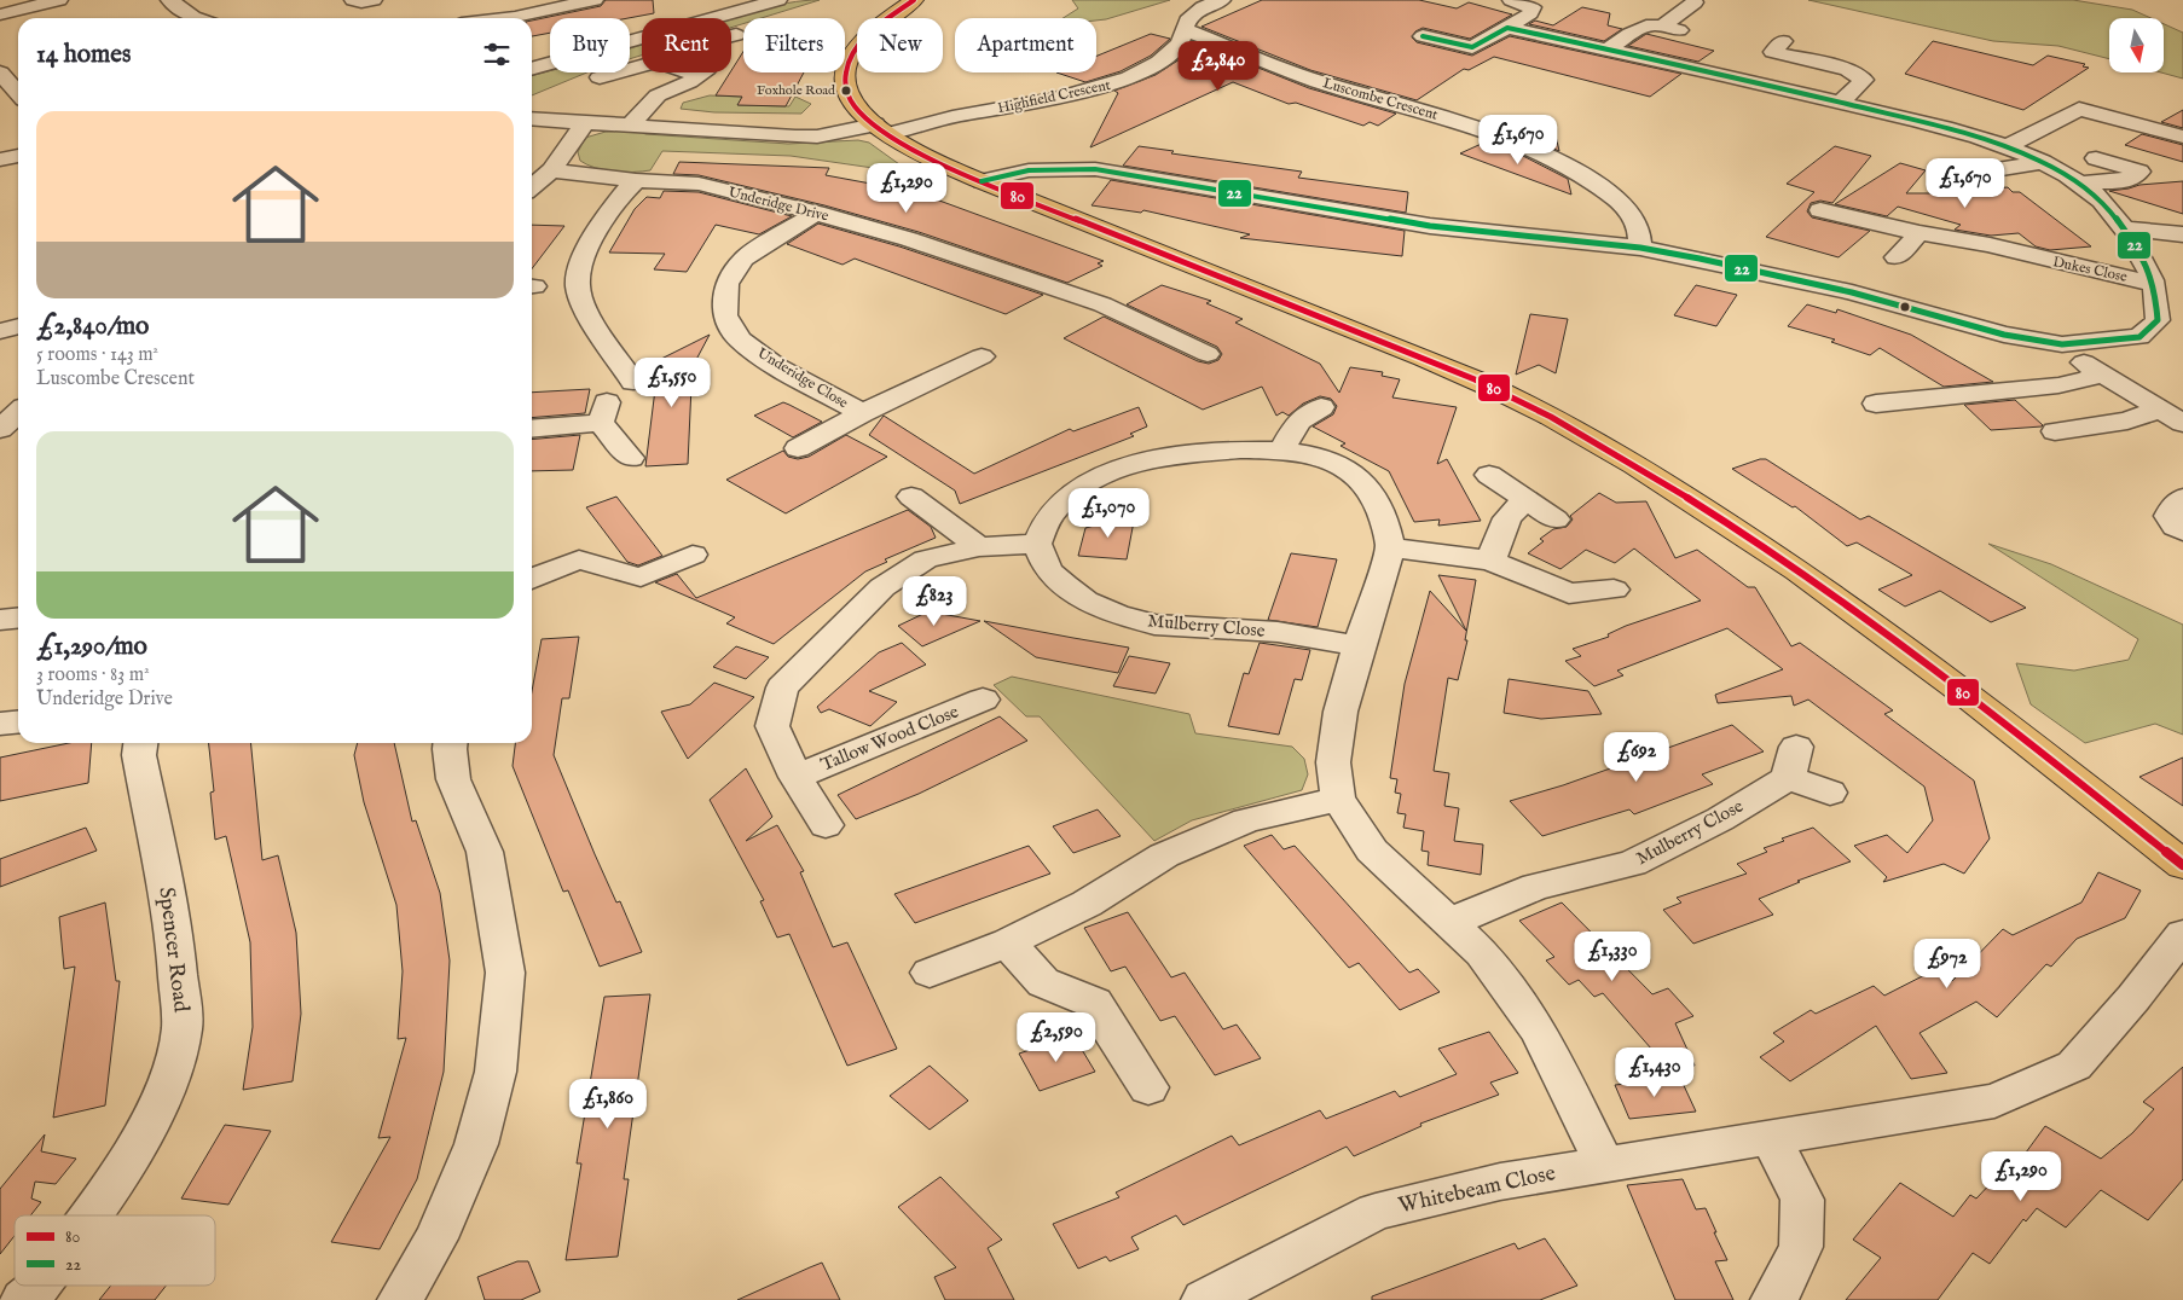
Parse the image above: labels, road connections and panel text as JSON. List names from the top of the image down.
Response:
{
  "streets": {
    "street": [
      "Highfield Crescent",
      "Luscombe Crescent",
      "Underidge Drive",
      "Dukes Close",
      "Underidge Close",
      "Mulberry Close",
      "Tallow Wood Close",
      "Spencer Road",
      "Whitebeam Close"
    ]
  },
  "crossings": [
    ["Highfield Crescent", "Luscombe Crescent"],
    ["Underidge Drive", "Underidge Close"],
    ["Mulberry Close", "Tallow Wood Close"]
  ],
  "places": ["Foxhole Road"],
  "lines": ["transit line 80", "transit line 22"],
  "legend": ["80", "22"],
  "north": "bottom",
  "page": {
    "chip": [
      "Buy",
      "Rent",
      "Filters",
      "New",
      "Apartment"
    ],
    "heading": "14 homes",
    "price": [
      "£2,840",
      "£1,670",
      "£1,670",
      "£1,290",
      "£1,550",
      "£1,070",
      "£823",
      "£692",
      "£1,330",
      "£972",
      "£2,590",
      "£1,430",
      "£1,860",
      "£1,290"
    ],
    "list": [
      {
        "name": "£2,840/mo",
        "note": "5 rooms · 143 m² · Luscombe Crescent"
      },
      {
        "name": "£1,290/mo",
        "note": "3 rooms · 83 m² · Underidge Drive"
      }
    ]
  }
}
